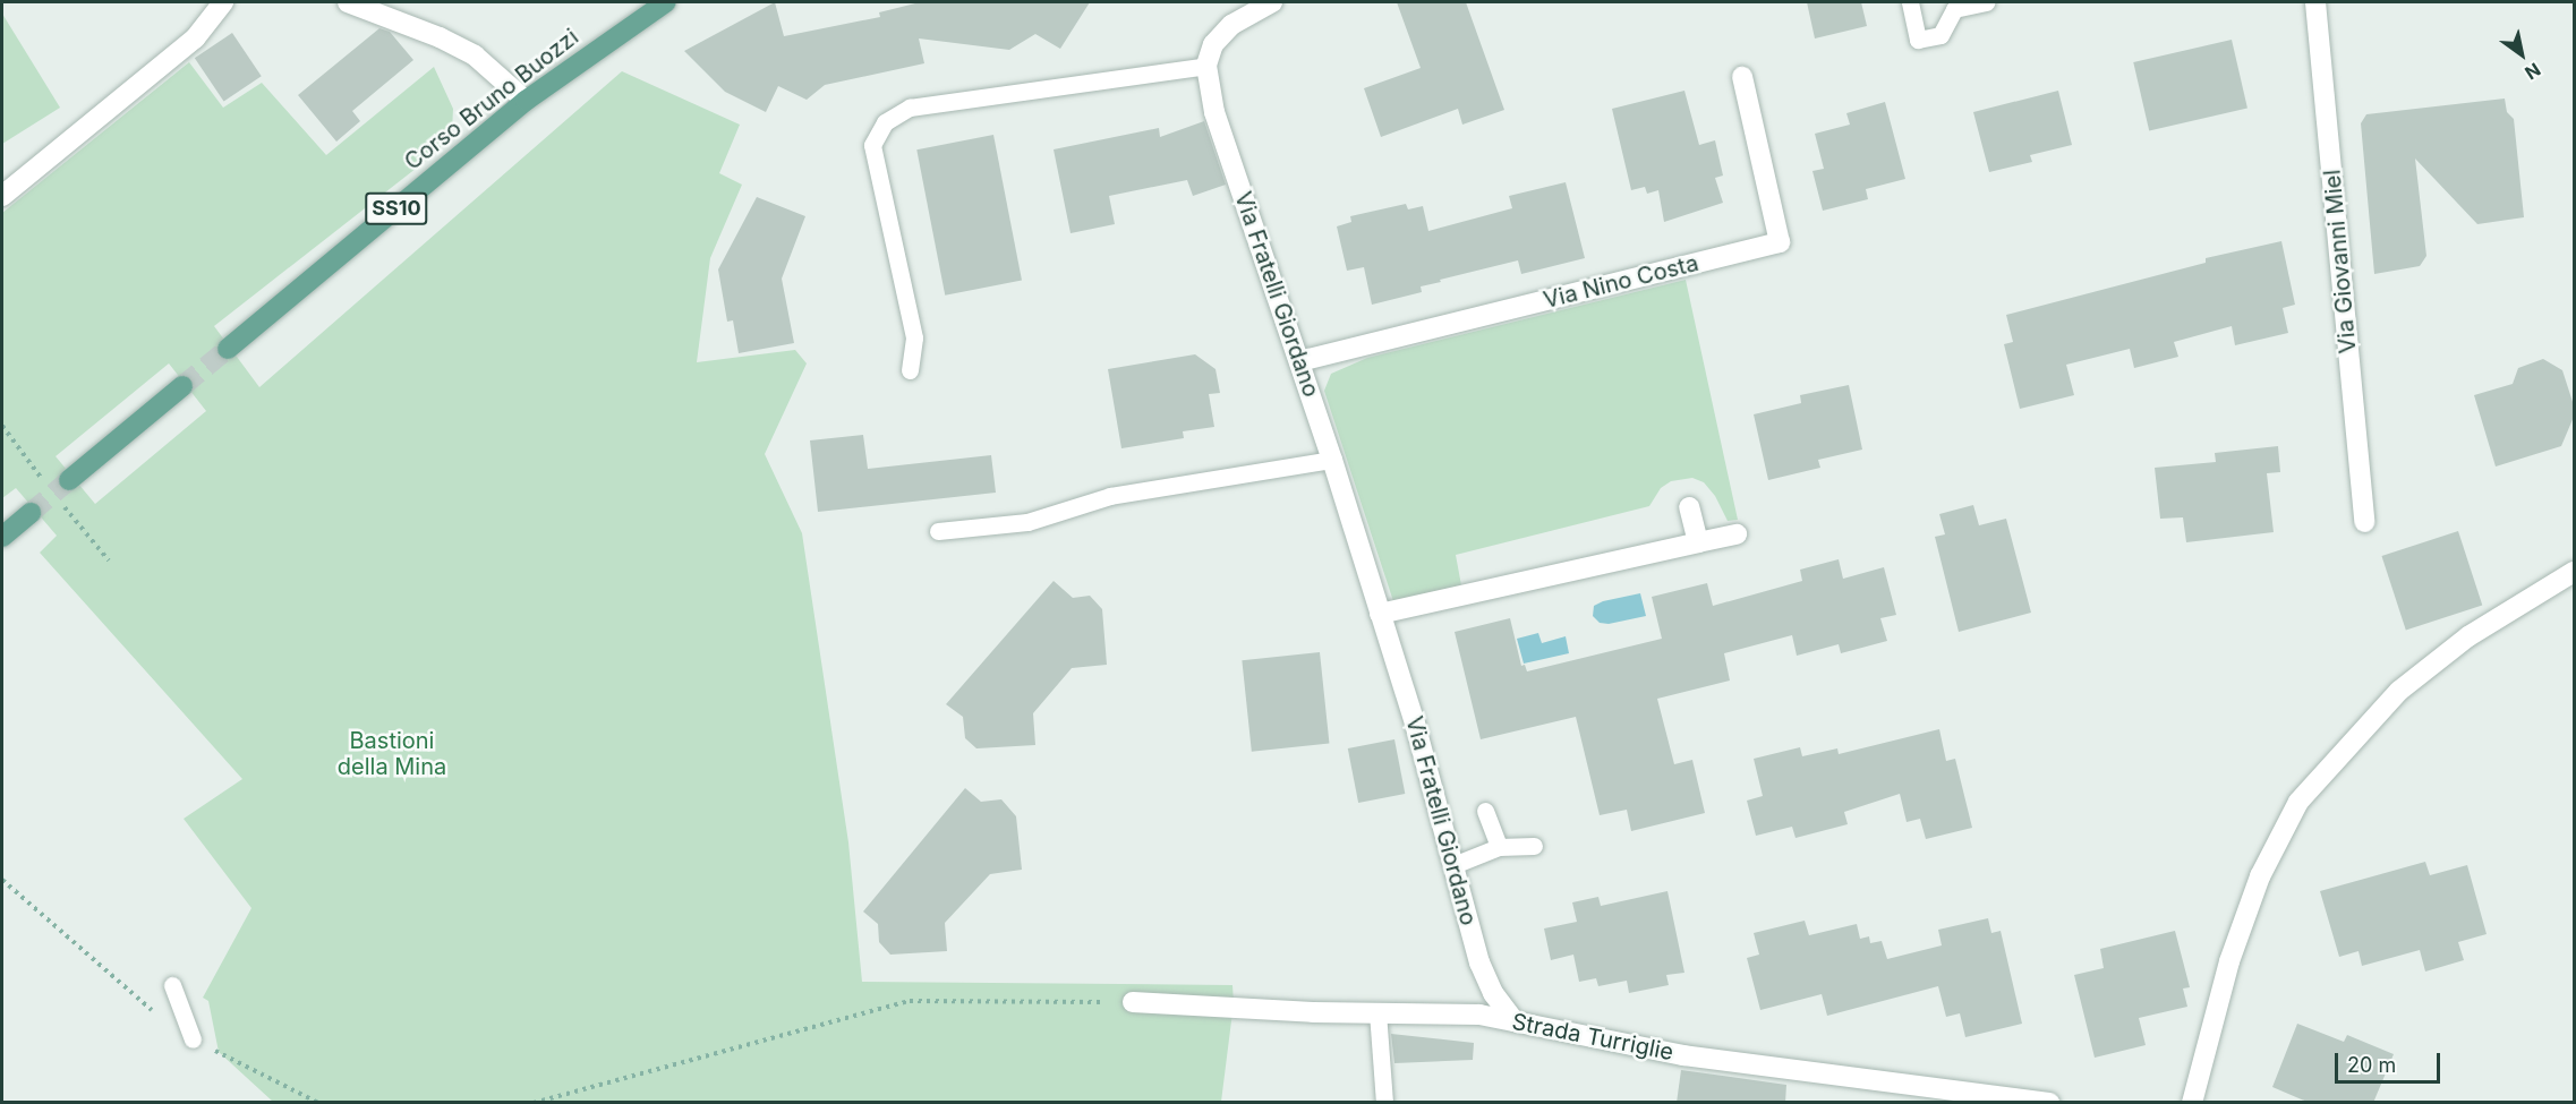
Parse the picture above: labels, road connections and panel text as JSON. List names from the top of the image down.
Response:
{
  "streets": {
    "main road": ["Corso Bruno Buozzi", "SS10"],
    "street": [
      "Via Giovanni Miel",
      "Via Nino Costa",
      "Via Fratelli Giordano",
      "Strada Turriglie"
    ]
  },
  "crossings": [
    ["Via Nino Costa", "Via Fratelli Giordano"],
    ["Via Fratelli Giordano", "Strada Turriglie"]
  ],
  "parks": ["Bastioni della Mina"],
  "scale_bar": "20 m",
  "north": "bottom right"
}
